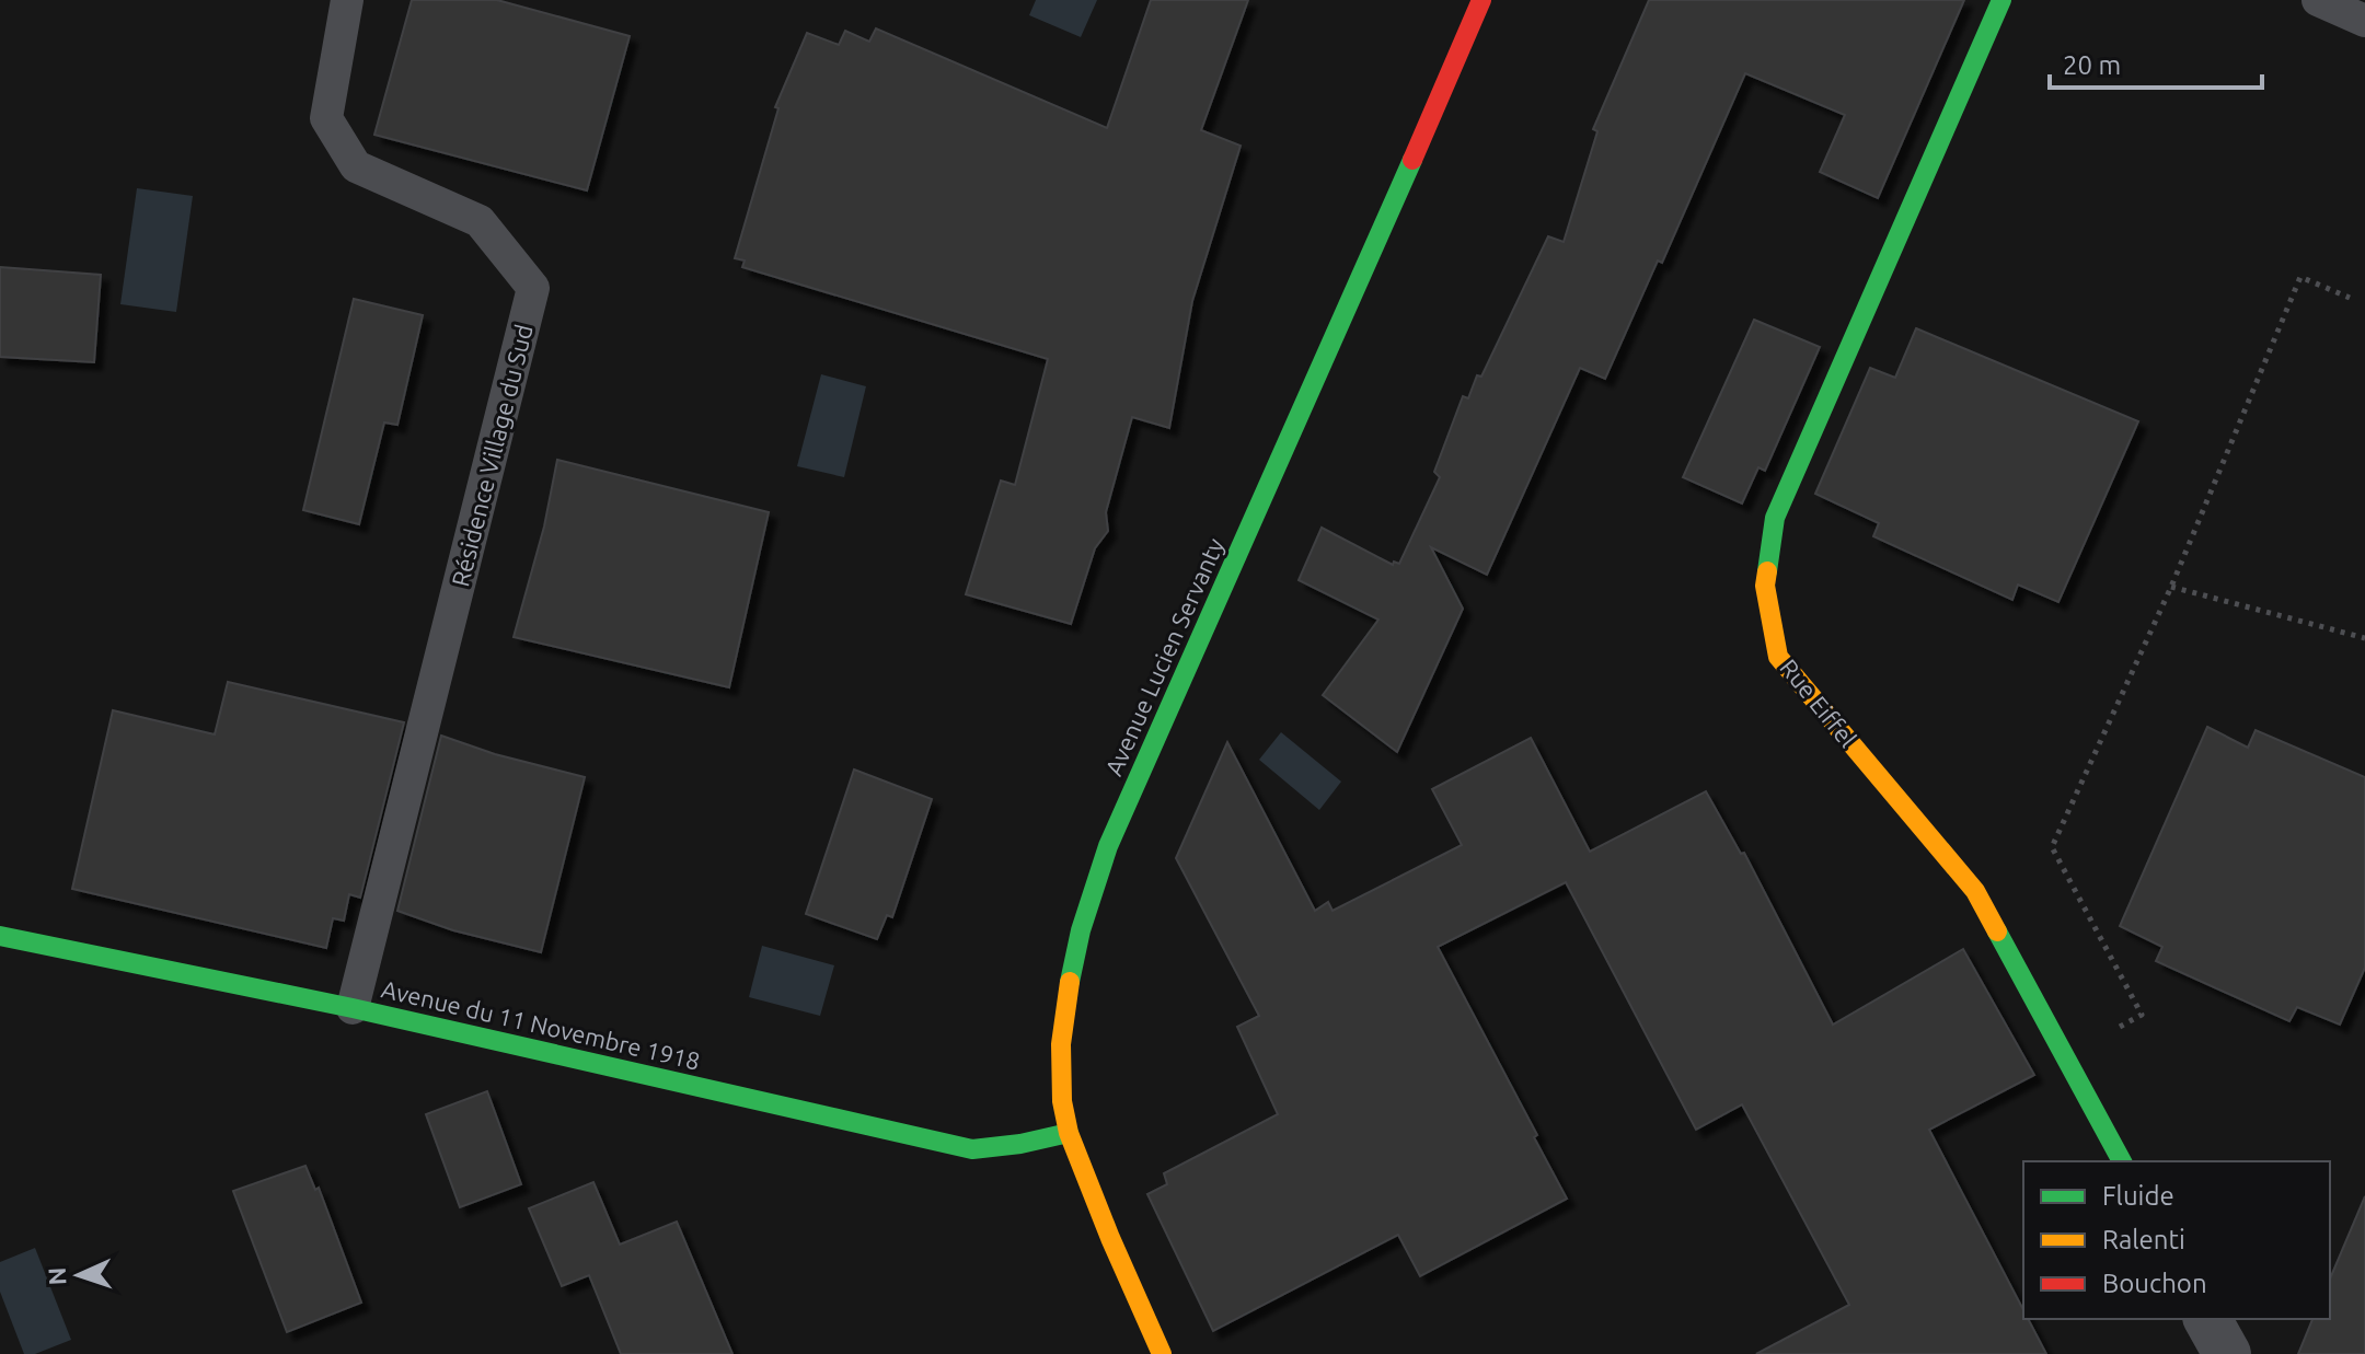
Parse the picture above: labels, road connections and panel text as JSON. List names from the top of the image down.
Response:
{
  "streets": {
    "street": ["Avenue Lucien Servanty", "Rue Eiffel", "Avenue du 11 Novembre 1918"],
    "lane": ["Résidence Village du Sud"]
  },
  "crossings": [
    ["Résidence Village du Sud", "Avenue du 11 Novembre 1918"],
    ["Avenue Lucien Servanty", "Avenue du 11 Novembre 1918"]
  ],
  "legend": ["Fluide", "Ralenti", "Bouchon"],
  "scale_bar": "20 m",
  "north": "left"
}
